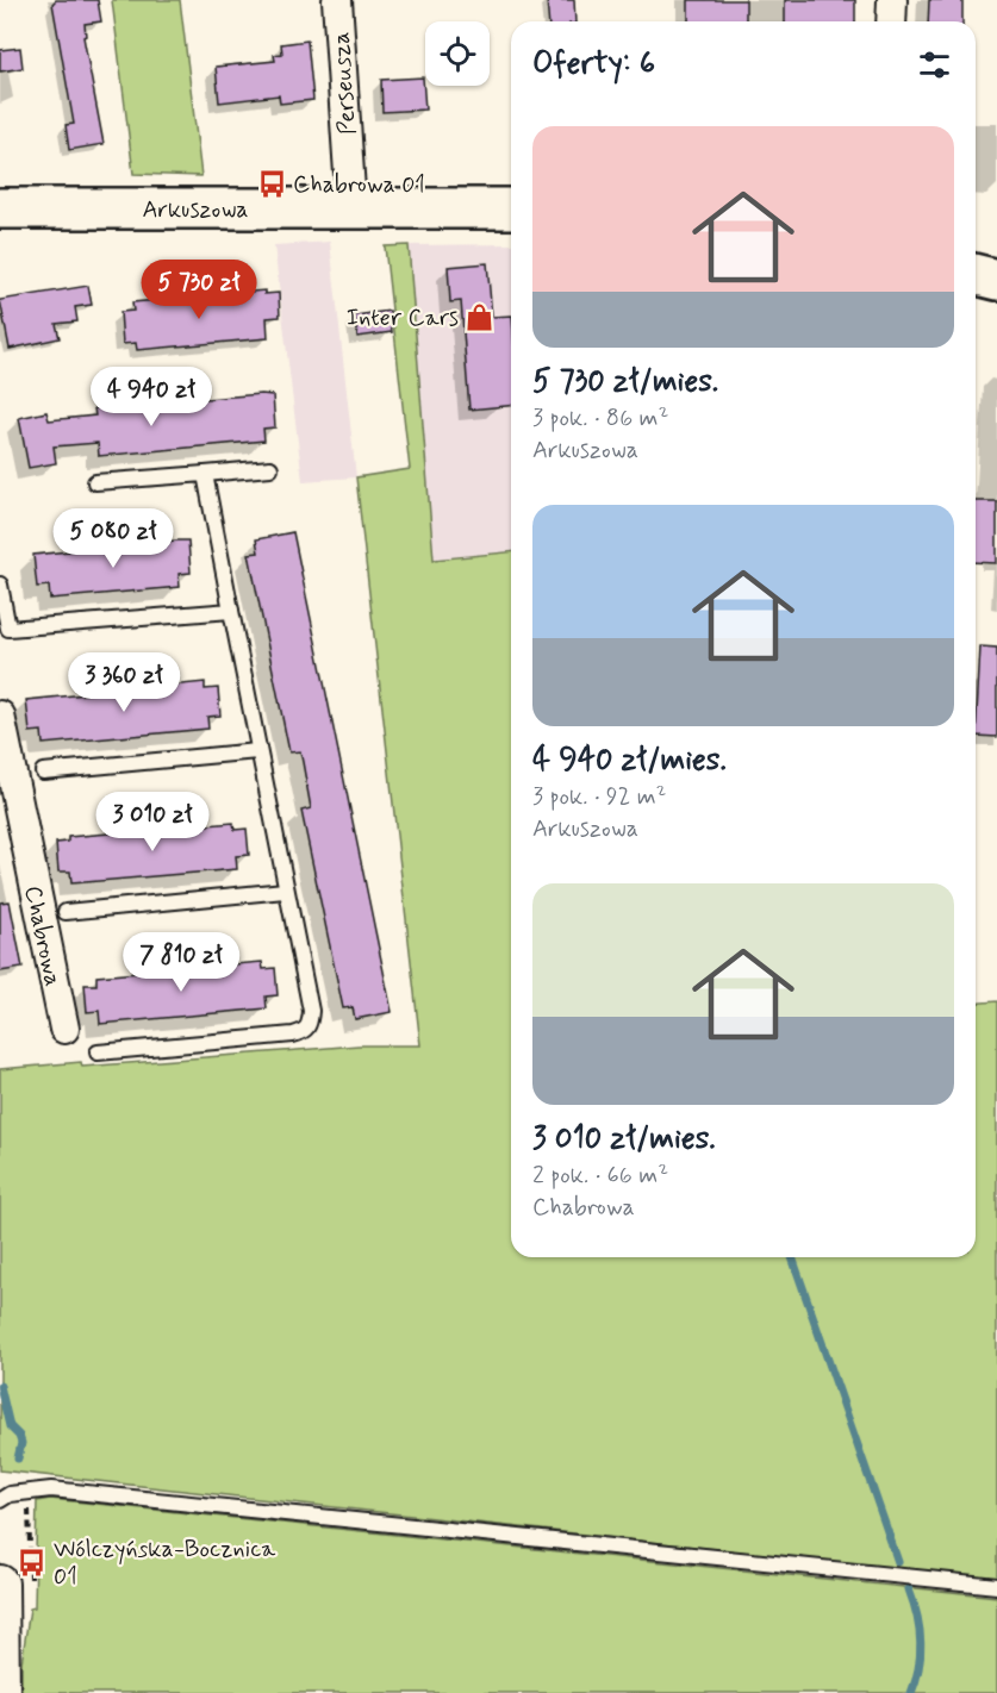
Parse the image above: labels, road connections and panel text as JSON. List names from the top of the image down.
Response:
{
  "streets": {
    "main road": ["Arkuszowa"],
    "street": ["Perseusza", "Chabrowa"]
  },
  "crossings": [
    ["Perseusza", "Arkuszowa"]
  ],
  "places": {
    "bus stop": ["Chabrowa 01", "Wólczyńska-Bocznica 01"],
    "shop": ["Inter Cars"]
  },
  "page": {
    "heading": "Oferty: 6",
    "list": [
      {
        "name": "5 730 zł/mies.",
        "note": "3 pok. · 86 m² · Arkuszowa"
      },
      {
        "name": "4 940 zł/mies.",
        "note": "3 pok. · 92 m² · Arkuszowa"
      },
      {
        "name": "3 010 zł/mies.",
        "note": "2 pok. · 66 m² · Chabrowa"
      }
    ],
    "price": [
      "5 730 zł",
      "4 940 zł",
      "5 080 zł",
      "3 360 zł",
      "3 010 zł",
      "7 810 zł"
    ]
  }
}
